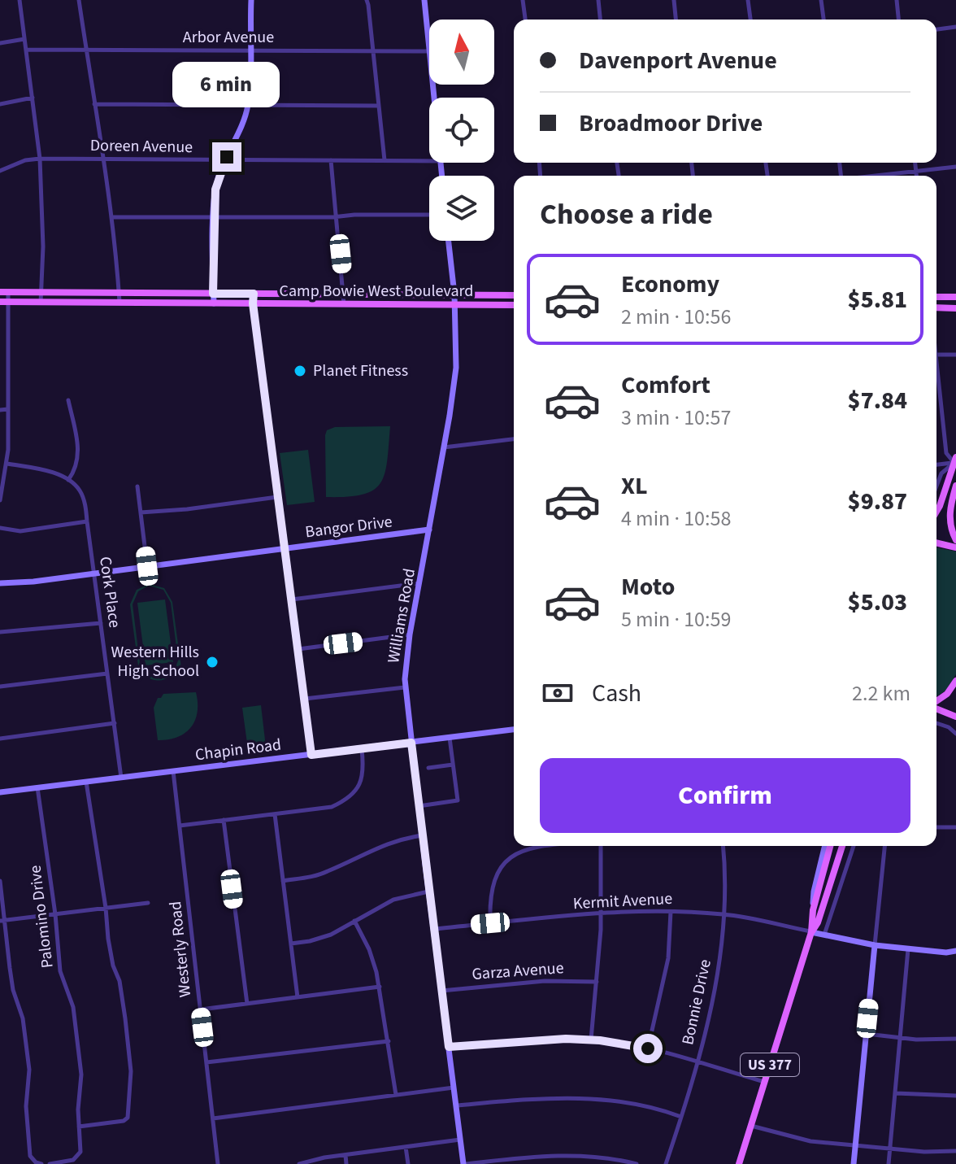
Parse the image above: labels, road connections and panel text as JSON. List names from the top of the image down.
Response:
{
  "streets": {
    "main road": ["Camp Bowie West Boulevard", "US 377"],
    "street": [
      "Arbor Avenue",
      "Doreen Avenue",
      "Bangor Drive",
      "Cork Place",
      "Williams Road",
      "Chapin Road",
      "Kermit Avenue",
      "Palomino Drive",
      "Westerly Road",
      "Garza Avenue",
      "Bonnie Drive"
    ]
  },
  "crossings": [
    ["Camp Bowie West Boulevard", "Williams Road"],
    ["Bangor Drive", "Cork Place"],
    ["Bangor Drive", "Williams Road"],
    ["Cork Place", "Chapin Road"],
    ["Williams Road", "Chapin Road"],
    ["Williams Road", "Kermit Avenue"],
    ["Williams Road", "Garza Avenue"],
    ["Chapin Road", "Palomino Drive"],
    ["Chapin Road", "Westerly Road"],
    ["Kermit Avenue", "Bonnie Drive"],
    ["Kermit Avenue", "US 377"]
  ],
  "places": ["Planet Fitness", "Western Hills High School"],
  "north": "top",
  "page": {
    "banner": ["Davenport Avenue", "Broadmoor Drive"],
    "bubble": "6 min",
    "heading": "Choose a ride",
    "list": [
      {
        "name": "Economy",
        "note": "2 min · 10:56",
        "value": "$5.81"
      },
      {
        "name": "Comfort",
        "note": "3 min · 10:57",
        "value": "$7.84"
      },
      {
        "name": "XL",
        "note": "4 min · 10:58",
        "value": "$9.87"
      },
      {
        "name": "Moto",
        "note": "5 min · 10:59",
        "value": "$5.03"
      }
    ],
    "pay": ["Cash", "2.2 km"],
    "buttons": "Confirm"
  }
}
